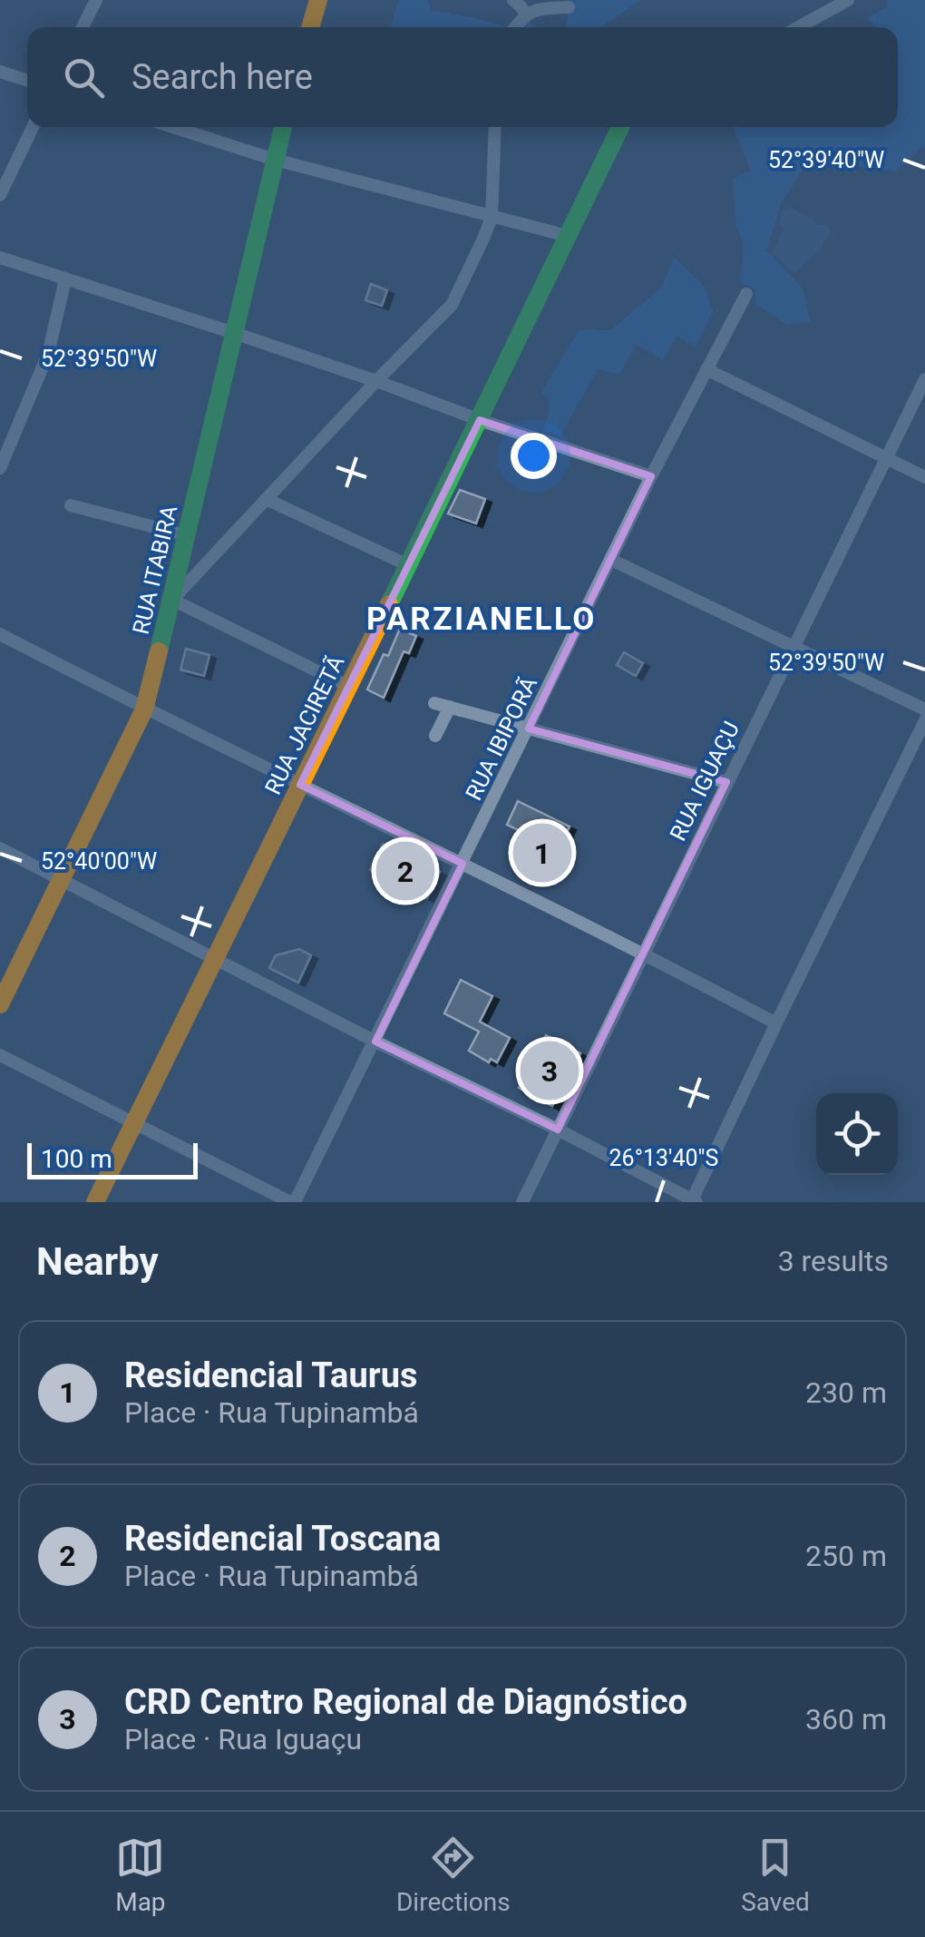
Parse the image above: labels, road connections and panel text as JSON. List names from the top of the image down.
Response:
{
  "streets": {
    "street": [
      "RUA ITABIRA",
      "RUA JACIRETÃ",
      "RUA IBIPORÃ",
      "RUA IGUAÇU"
    ]
  },
  "districts": ["PARZIANELLO"],
  "scale_bar": "100 m",
  "page": {
    "search": "Search here",
    "pins": ["1", "2", "3"],
    "scale": "100 m",
    "heading": ["Nearby", "3 results"],
    "list": [
      {
        "mark": "1",
        "name": "Residencial Taurus",
        "note": "Place · Rua Tupinambá",
        "value": "230 m"
      },
      {
        "mark": "2",
        "name": "Residencial Toscana",
        "note": "Place · Rua Tupinambá",
        "value": "250 m"
      },
      {
        "mark": "3",
        "name": "CRD Centro Regional de Diagnóstico",
        "note": "Place · Rua Iguaçu",
        "value": "360 m"
      }
    ],
    "nav": ["Map", "Directions", "Saved"]
  },
  "coordinates": [
    "52°39'40\"W",
    "52°39'50\"W",
    "52°40'00\"W",
    "26°13'40\"S"
  ]
}
